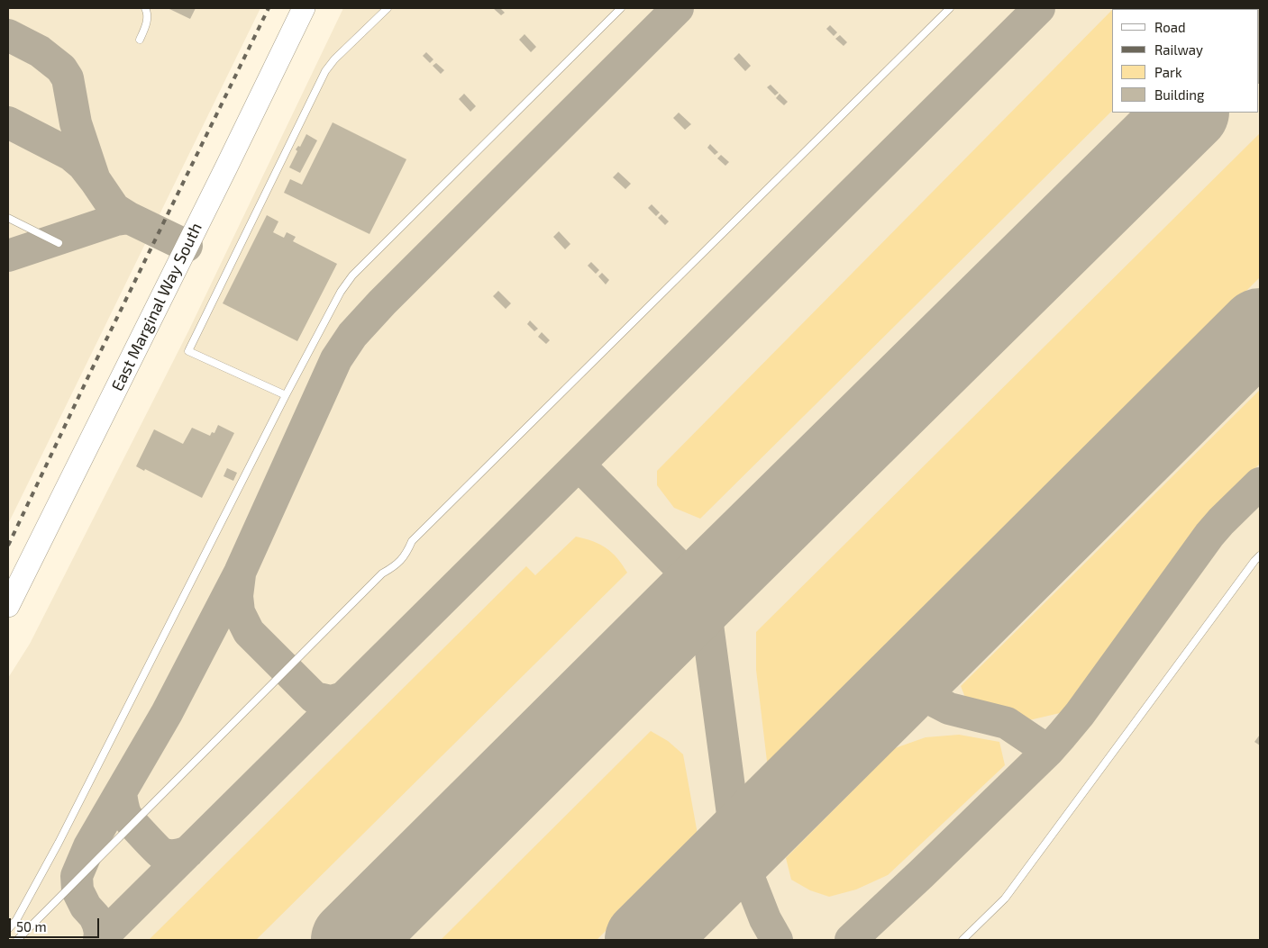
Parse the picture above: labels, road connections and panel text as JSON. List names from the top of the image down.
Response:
{
  "streets": {
    "main road": ["East Marginal Way South"]
  },
  "legend": [
    "Road",
    "Railway",
    "Park",
    "Building"
  ],
  "scale_bar": "50 m"
}
